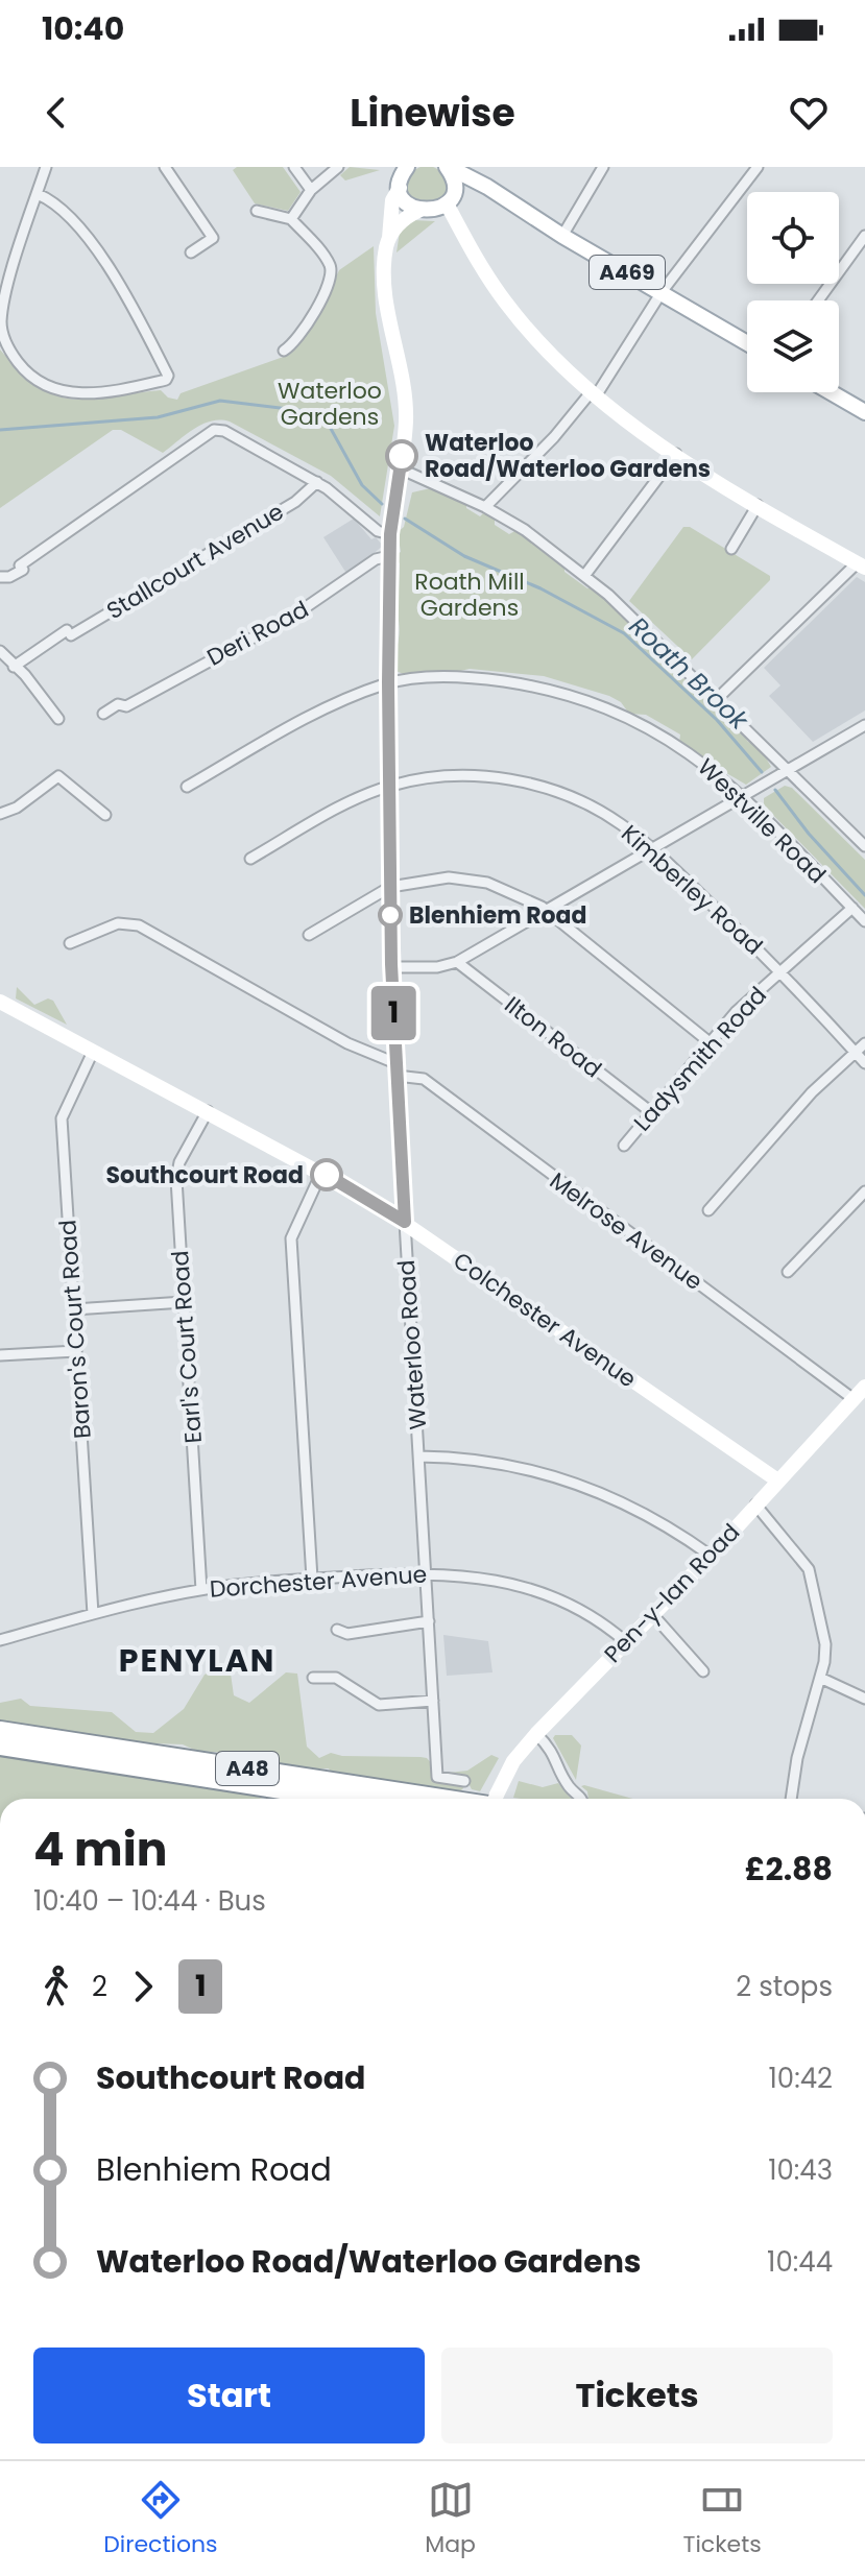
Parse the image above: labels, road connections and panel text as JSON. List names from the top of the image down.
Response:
{
  "streets": {
    "highway": ["A48"],
    "street": [
      "A469",
      "Stallcourt Avenue",
      "Deri Road",
      "Westville Road",
      "Kimberley Road",
      "Ilton Road",
      "Ladysmith Road",
      "Melrose Avenue",
      "Colchester Avenue",
      "Baron's Court Road",
      "Waterloo Road",
      "Earl's Court Road",
      "Dorchester Avenue",
      "Pen-y-lan Road"
    ]
  },
  "crossings": [
    ["Deri Road", "Waterloo Road"],
    ["Westville Road", "Ladysmith Road"],
    ["Westville Road", "Waterloo Road"],
    ["Kimberley Road", "Ladysmith Road"],
    ["Kimberley Road", "Waterloo Road"],
    ["Ilton Road", "Ladysmith Road"],
    ["Melrose Avenue", "Waterloo Road"],
    ["Melrose Avenue", "Pen-y-lan Road"],
    ["Colchester Avenue", "Baron's Court Road"],
    ["Colchester Avenue", "Waterloo Road"],
    ["Colchester Avenue", "Earl's Court Road"],
    ["Colchester Avenue", "Pen-y-lan Road"],
    ["Baron's Court Road", "Dorchester Avenue"],
    ["Waterloo Road", "Dorchester Avenue"],
    ["Earl's Court Road", "Dorchester Avenue"],
    ["Dorchester Avenue", "Pen-y-lan Road"]
  ],
  "districts": ["PENYLAN"],
  "water": ["Roath Brook"],
  "parks": ["Waterloo Gardens", "Roath Mill Gardens"],
  "places": ["Waterloo Road/Waterloo Gardens", "Blenhiem Road", "Southcourt Road"],
  "lines": ["bus line 1"],
  "page": {
    "status": "10:40",
    "header": "Linewise",
    "on_map": "1",
    "heading": ["4 min", "10:40 – 10:44 · Bus", "£2.88"],
    "legs": ["2", "1", "2 stops"],
    "list": [
      {
        "name": "Southcourt Road",
        "value": "10:42"
      },
      {
        "name": "Blenhiem Road",
        "value": "10:43"
      },
      {
        "name": "Waterloo Road/Waterloo Gardens",
        "value": "10:44"
      }
    ],
    "buttons": ["Start", "Tickets"],
    "tabs": ["Directions", "Map", "Tickets"]
  }
}
